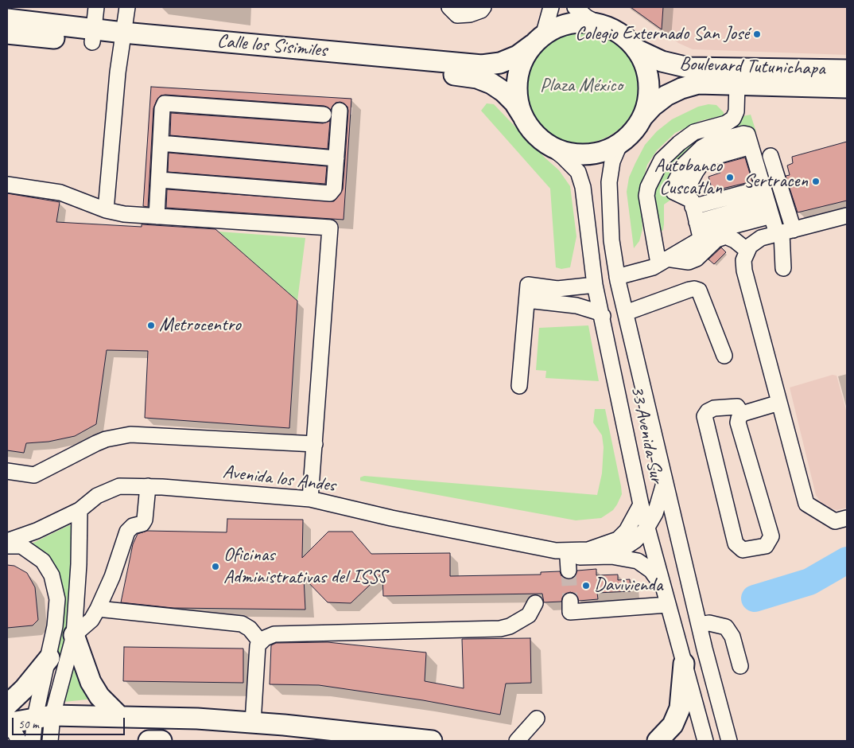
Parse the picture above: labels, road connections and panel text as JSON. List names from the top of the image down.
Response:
{
  "streets": {
    "main road": ["Calle los Sisimiles", "Boulevard Tutunichapa"],
    "street": ["33 Avenida Sur", "Avenida los Andes"]
  },
  "crossings": [
    ["Calle los Sisimiles", "Boulevard Tutunichapa"],
    ["Calle los Sisimiles", "33 Avenida Sur"],
    ["Boulevard Tutunichapa", "33 Avenida Sur"],
    ["33 Avenida Sur", "Avenida los Andes"]
  ],
  "parks": ["Plaza México"],
  "places": [
    "Colegio Externado San José",
    "Autobanco Cuscatlan",
    "Sertracen",
    "Metrocentro",
    "Oficinas Administrativas del ISSS",
    "Davivienda"
  ],
  "scale_bar": "50 m"
}
